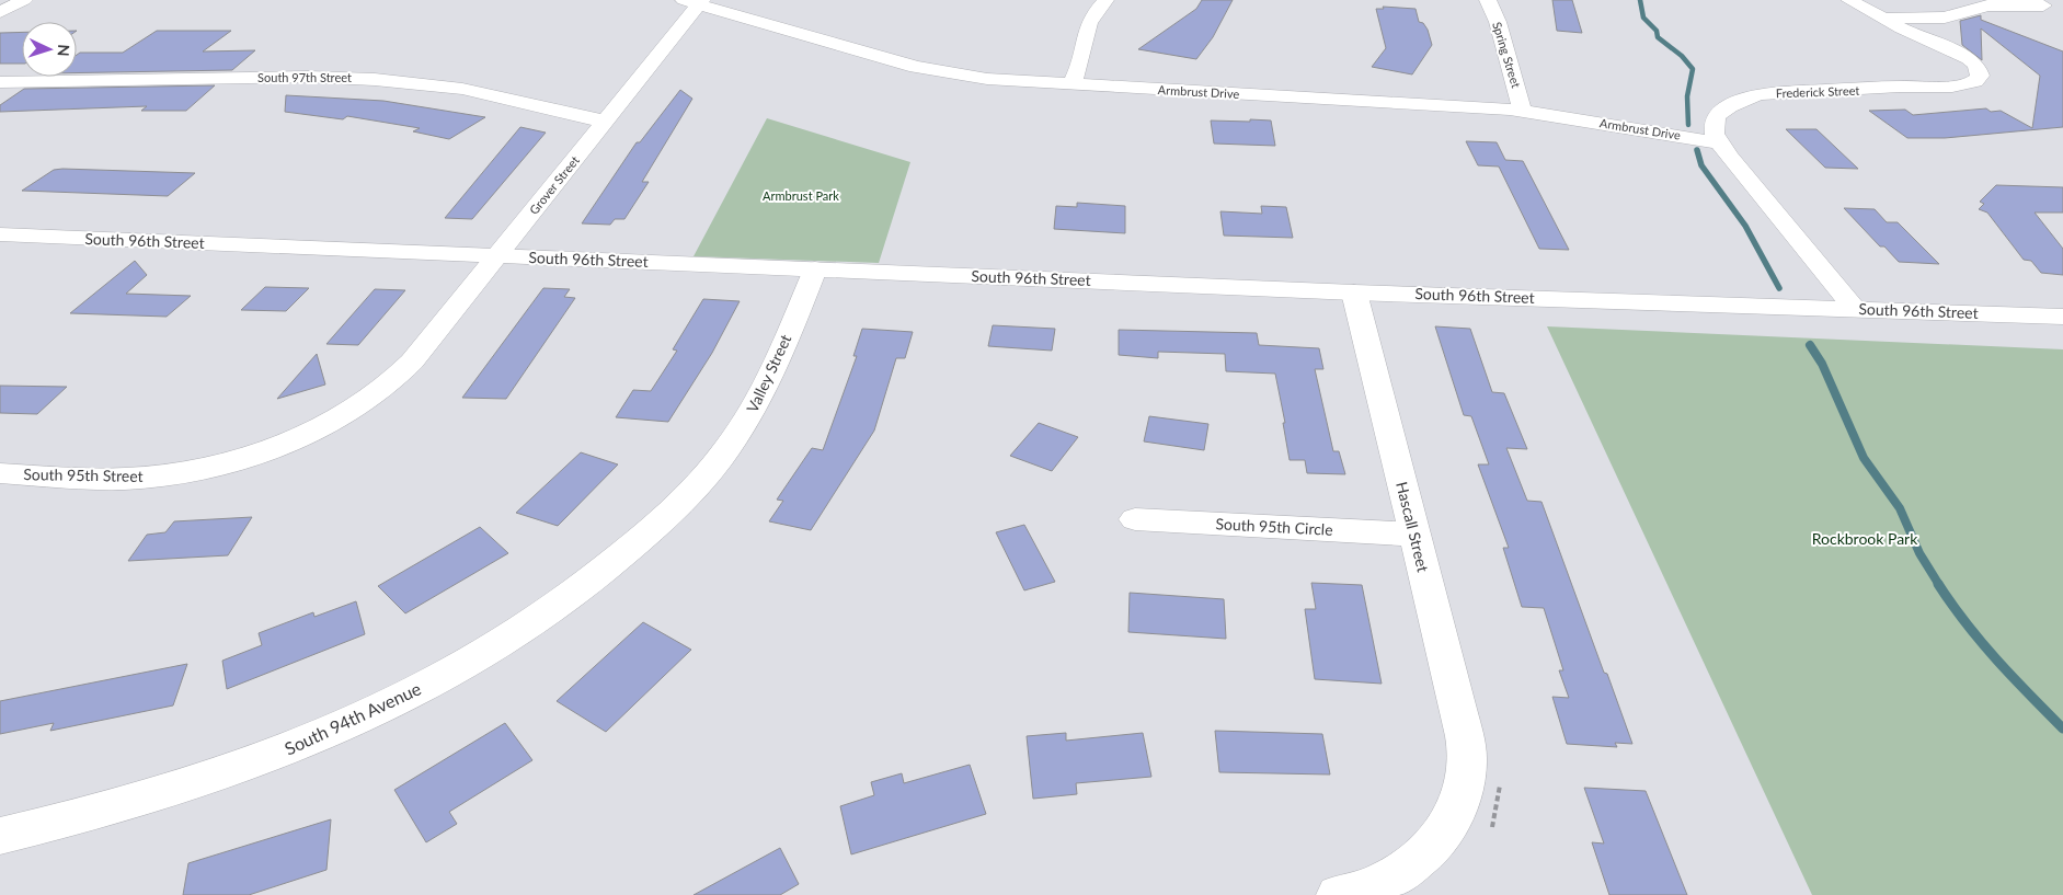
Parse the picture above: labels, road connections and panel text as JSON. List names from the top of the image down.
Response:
{
  "streets": {
    "street": [
      "Spring Street",
      "South 97th Street",
      "Armbrust Drive",
      "Frederick Street",
      "Grover Street",
      "South 96th Street",
      "Valley Street",
      "South 95th Street",
      "South 95th Circle",
      "Hascall Street",
      "South 94th Avenue"
    ]
  },
  "crossings": [
    ["Spring Street", "Armbrust Drive"],
    ["South 97th Street", "Grover Street"],
    ["Armbrust Drive", "Frederick Street"],
    ["Armbrust Drive", "Grover Street"],
    ["Grover Street", "South 96th Street"],
    ["Grover Street", "South 95th Street"],
    ["South 96th Street", "Valley Street"],
    ["South 96th Street", "Hascall Street"],
    ["Valley Street", "South 94th Avenue"],
    ["South 95th Circle", "Hascall Street"]
  ],
  "parks": ["Armbrust Park", "Rockbrook Park"],
  "north": "right"
}
